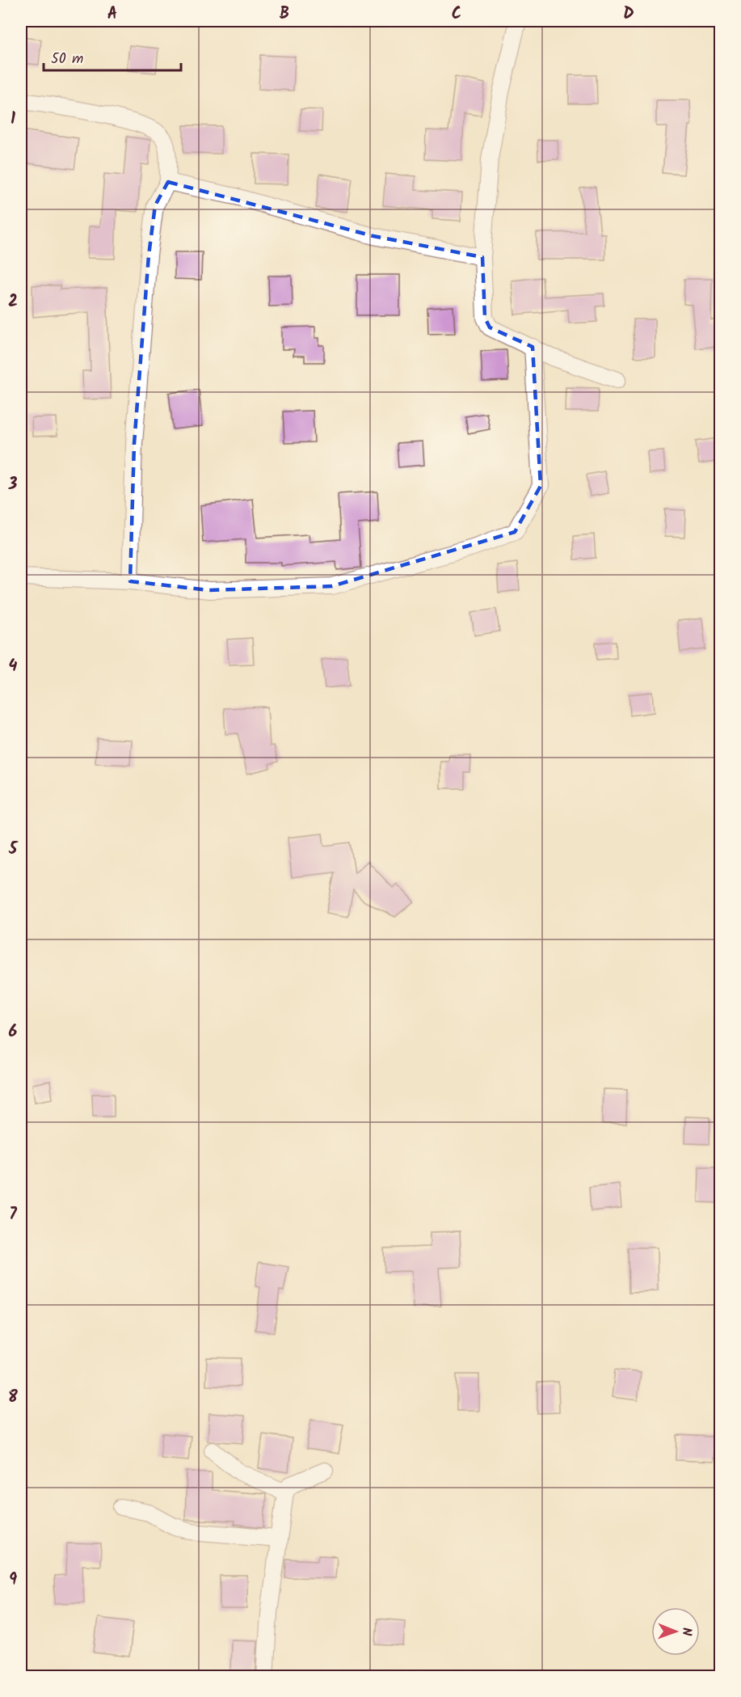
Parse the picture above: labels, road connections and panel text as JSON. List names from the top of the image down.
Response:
{
  "scale_bar": "50 m",
  "north": "right",
  "grid": {
    "columns": [
      "A",
      "B",
      "C",
      "D"
    ],
    "rows": [
      "1",
      "2",
      "3",
      "4",
      "5",
      "6",
      "7",
      "8",
      "9"
    ]
  }
}
